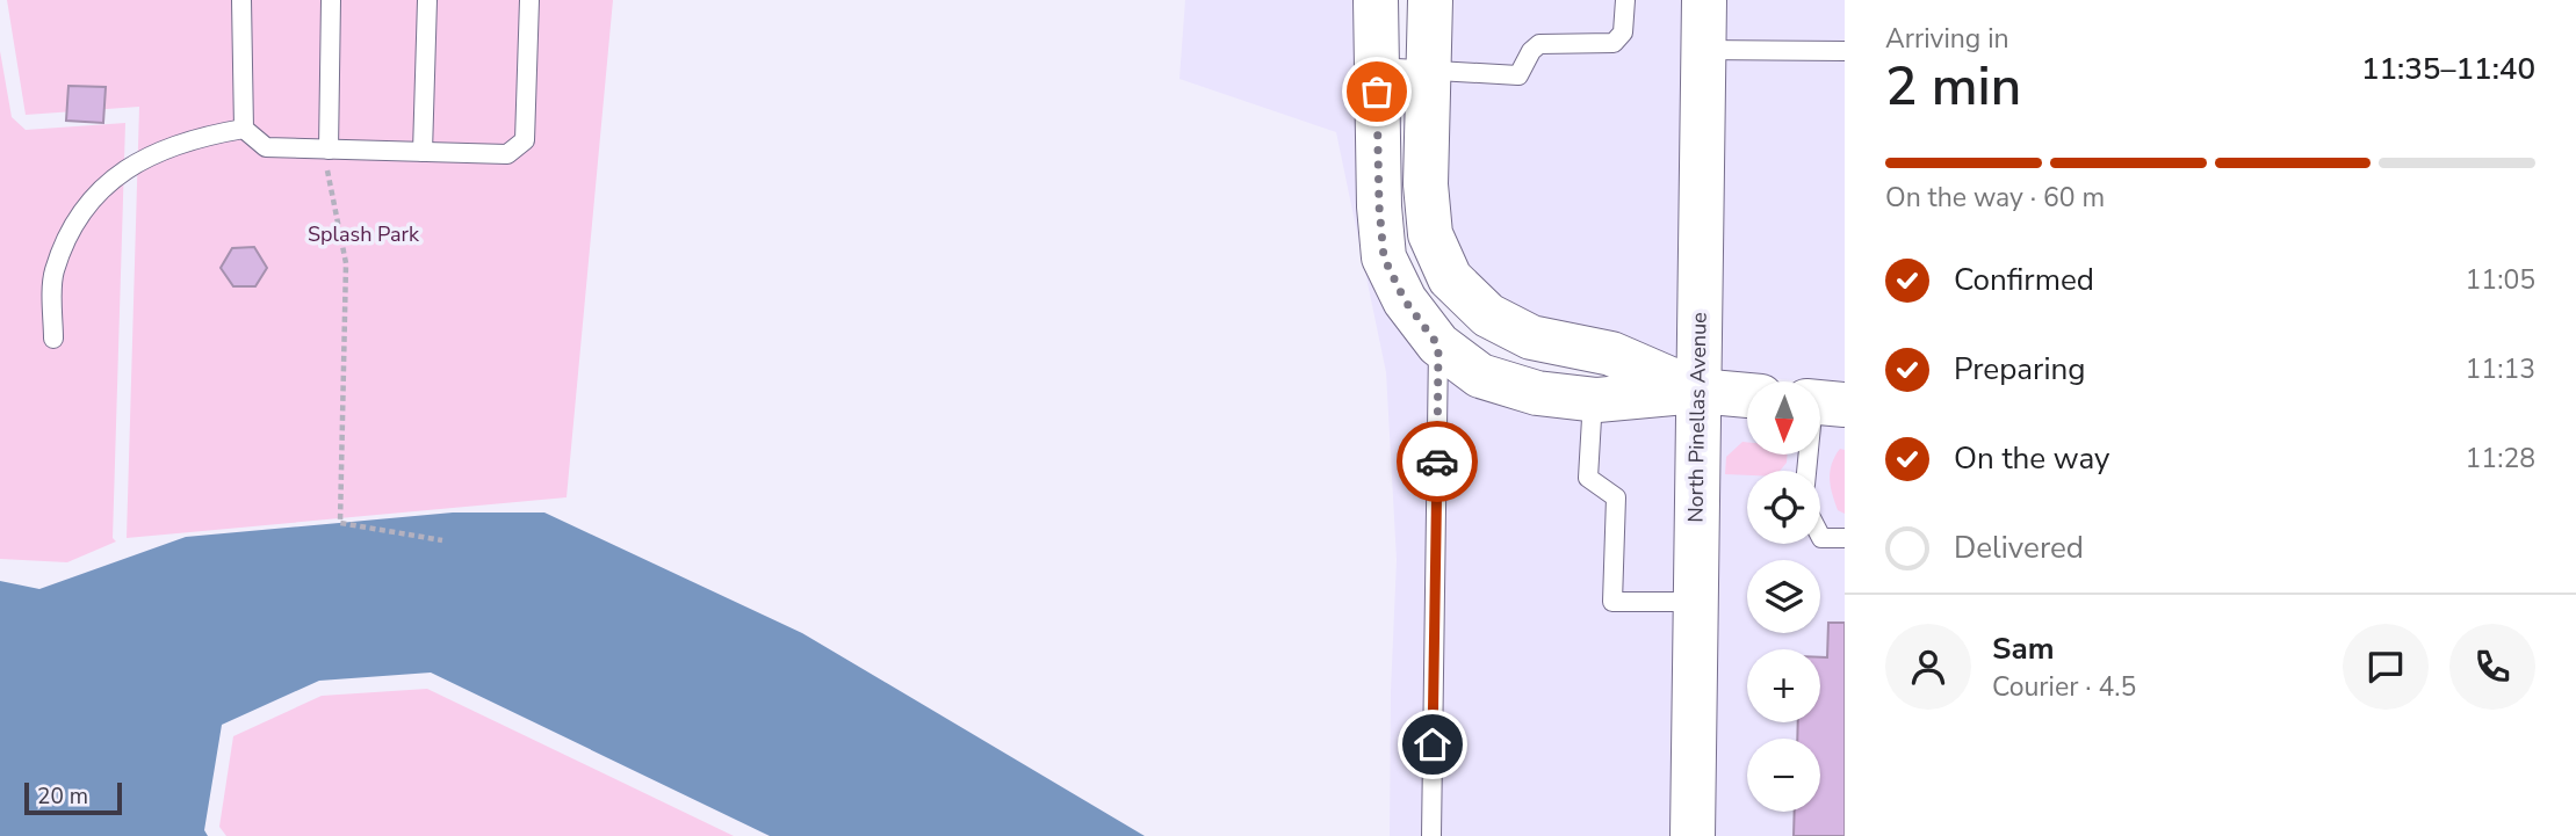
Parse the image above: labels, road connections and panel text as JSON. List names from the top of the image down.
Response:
{
  "streets": {
    "street": ["North Pinellas Avenue"]
  },
  "parks": ["Splash Park"],
  "scale_bar": "20 m",
  "north": "bottom",
  "page": {
    "heading": ["2 min", "Arriving in", "11:35–11:40"],
    "panel": ["Sam", "Courier · 4.5"],
    "bar": "On the way · 60 m",
    "list": [
      ["Confirmed", "11:05"],
      ["Preparing", "11:13"],
      ["On the way", "11:28"],
      "Delivered"
    ],
    "map_buttons": ["+", "−"],
    "scale": "20 m"
  }
}
